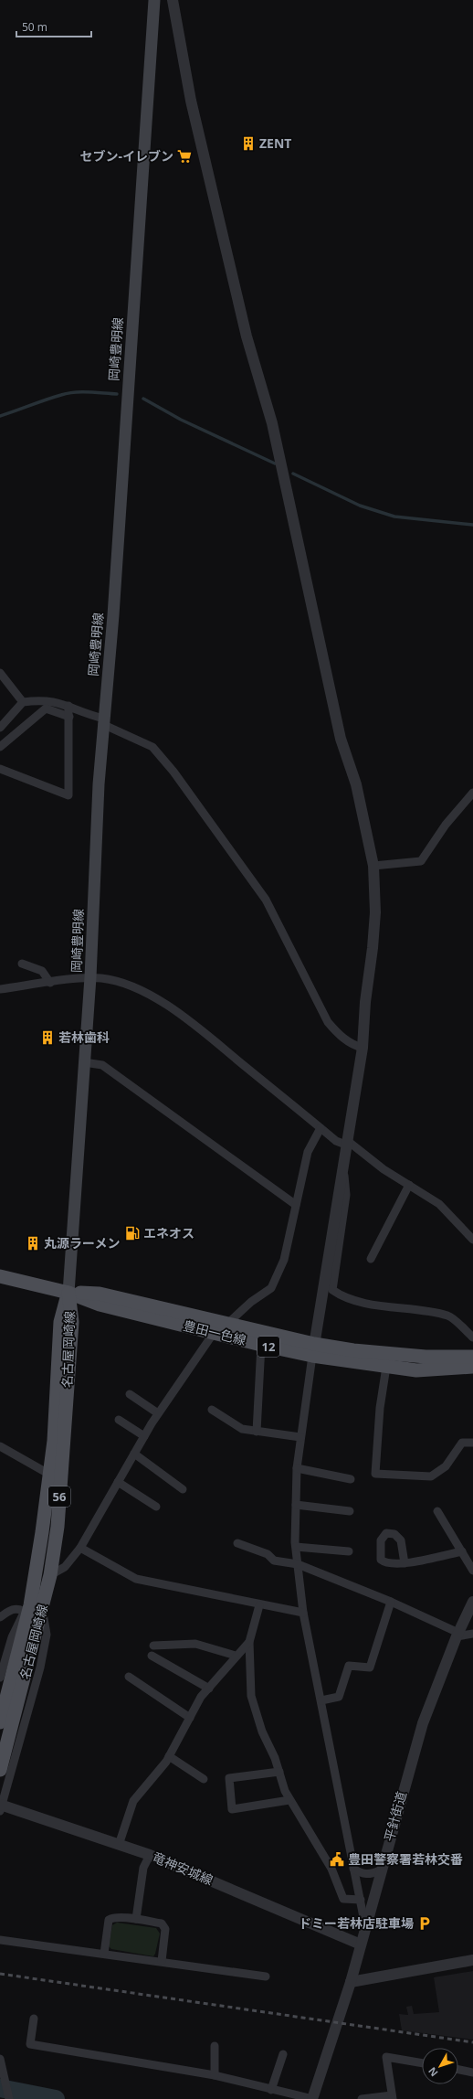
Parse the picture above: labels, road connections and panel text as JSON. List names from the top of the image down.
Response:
{
  "streets": {
    "main road": [
      "岡崎豊明線",
      "豊田一色線",
      "12",
      "名古屋岡崎線",
      "56"
    ],
    "street": ["平針街道", "竜神安城線"]
  },
  "crossings": [
    ["岡崎豊明線", "豊田一色線"],
    ["岡崎豊明線", "名古屋岡崎線"],
    ["豊田一色線", "名古屋岡崎線"],
    ["平針街道", "竜神安城線"]
  ],
  "places": {
    "building": ["ZENT", "若林歯科", "丸源ラーメン"],
    "supermarket": ["セブン-イレブン"],
    "fuel station": ["エネオス"],
    "public building": ["豊田警察署若林交番"],
    "parking": ["ドミー若林店駐車場"]
  },
  "scale_bar": "50 m",
  "north": "bottom left"
}
